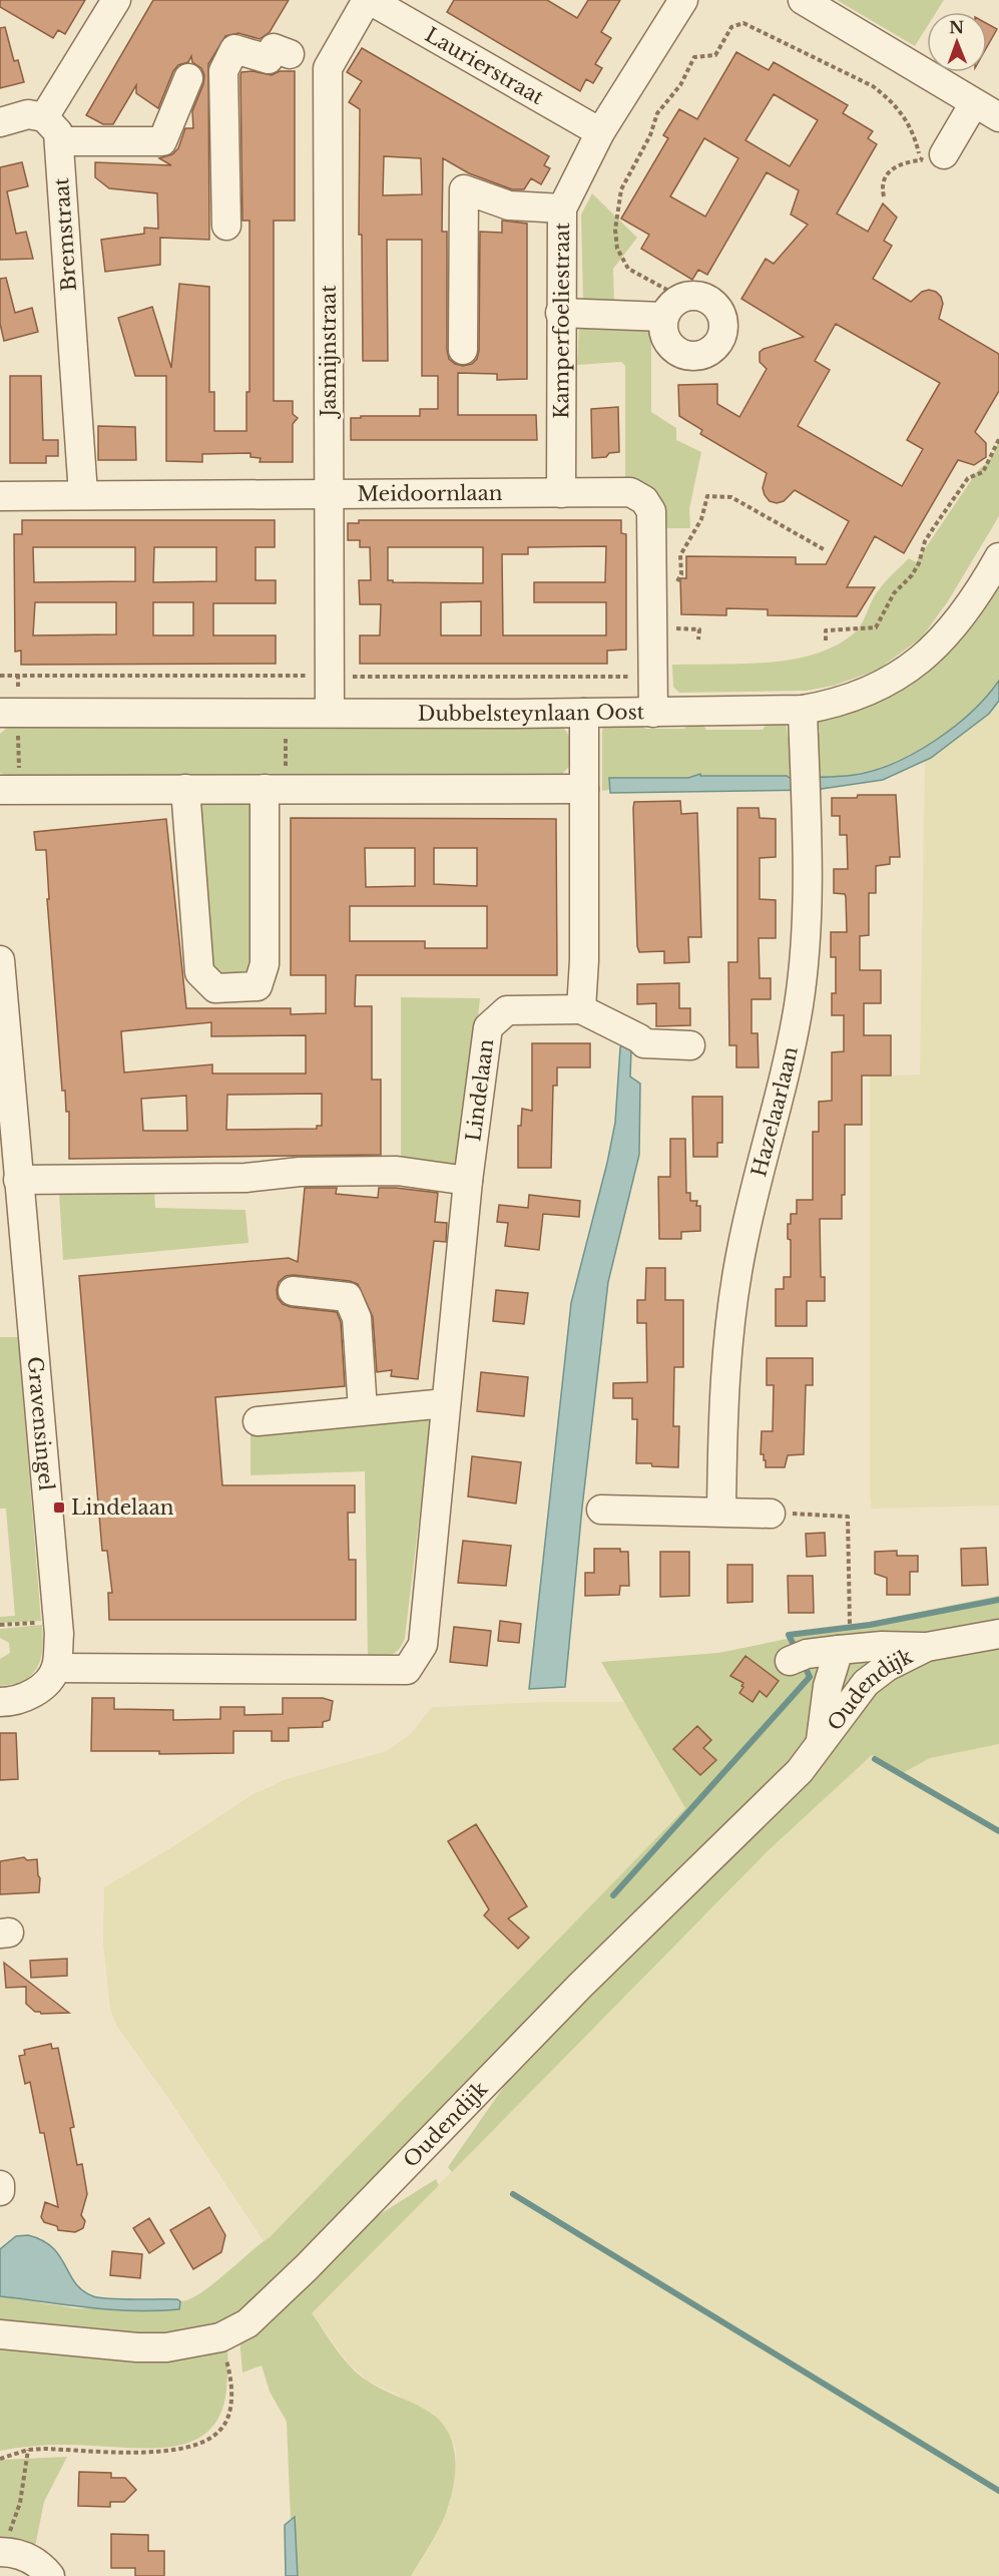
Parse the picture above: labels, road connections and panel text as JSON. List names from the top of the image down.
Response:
{
  "streets": {
    "street": [
      "Laurierstraat",
      "Bremstraat",
      "Kamperfoeliestraat",
      "Jasmijnstraat",
      "Meidoornlaan",
      "Dubbelsteynlaan Oost",
      "Lindelaan",
      "Hazelaarlaan",
      "Gravensingel",
      "Oudendijk"
    ]
  },
  "crossings": [
    ["Laurierstraat", "Kamperfoeliestraat"],
    ["Laurierstraat", "Jasmijnstraat"],
    ["Bremstraat", "Meidoornlaan"],
    ["Kamperfoeliestraat", "Meidoornlaan"],
    ["Jasmijnstraat", "Meidoornlaan"],
    ["Jasmijnstraat", "Dubbelsteynlaan Oost"],
    ["Meidoornlaan", "Dubbelsteynlaan Oost"],
    ["Dubbelsteynlaan Oost", "Hazelaarlaan"],
    ["Lindelaan", "Gravensingel"]
  ],
  "places": {
    "transit": ["Lindelaan"]
  },
  "north": "top"
}
